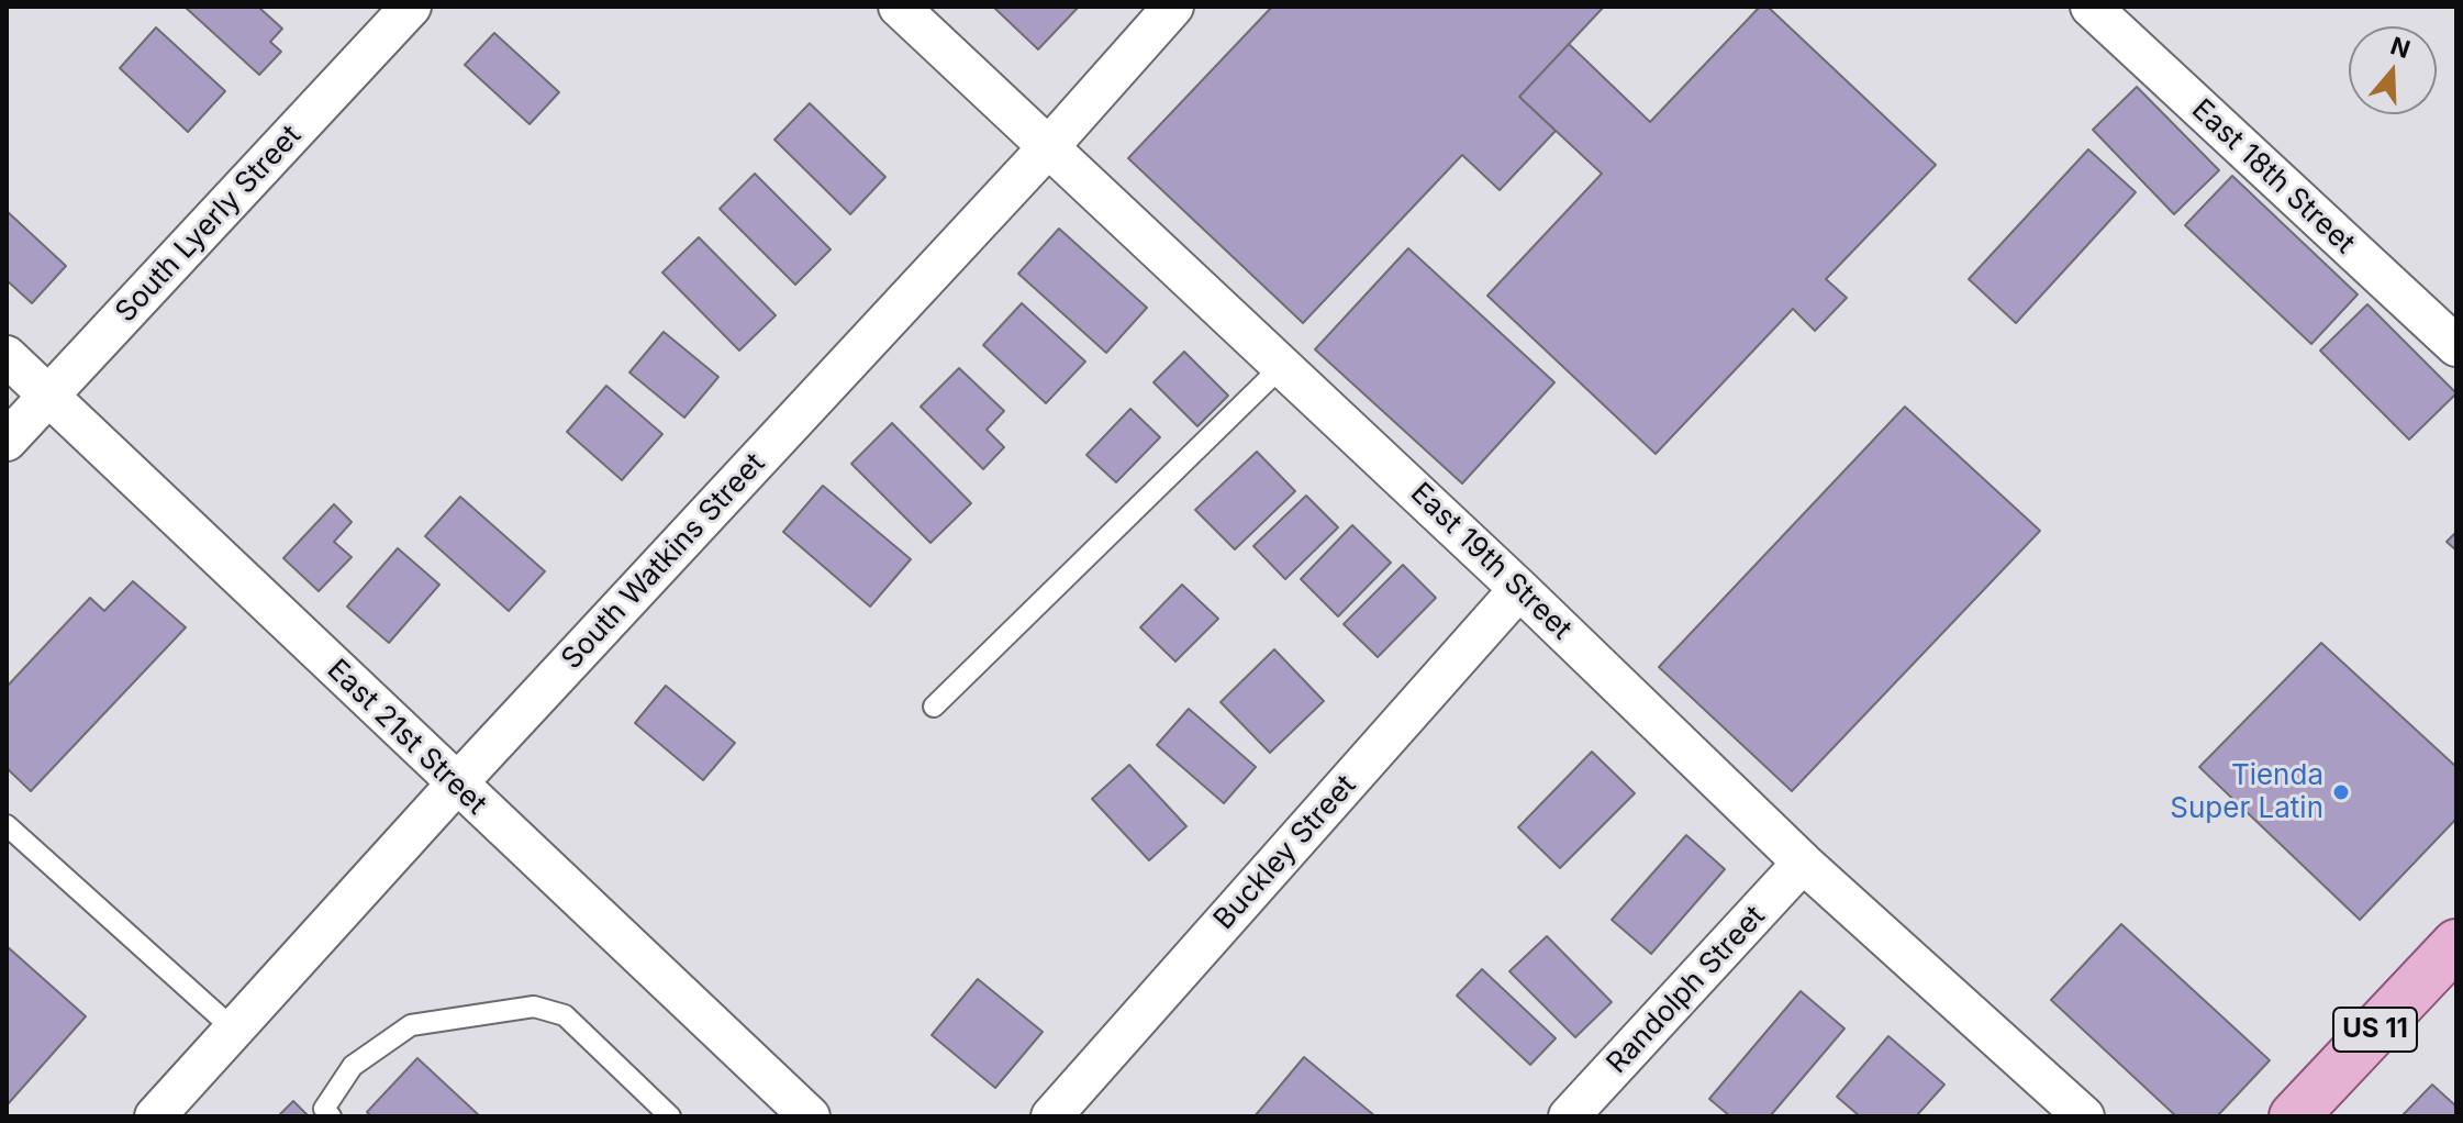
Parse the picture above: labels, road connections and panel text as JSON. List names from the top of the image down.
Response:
{
  "streets": {
    "main road": ["US 11"],
    "street": [
      "East 18th Street",
      "South Lyerly Street",
      "South Watkins Street",
      "East 19th Street",
      "East 21st Street",
      "Buckley Street",
      "Randolph Street"
    ]
  },
  "crossings": [
    ["South Lyerly Street", "East 21st Street"],
    ["South Watkins Street", "East 19th Street"],
    ["South Watkins Street", "East 21st Street"],
    ["East 19th Street", "Buckley Street"],
    ["East 19th Street", "Randolph Street"]
  ],
  "places": ["Tienda Super Latin"],
  "north": "top"
}
